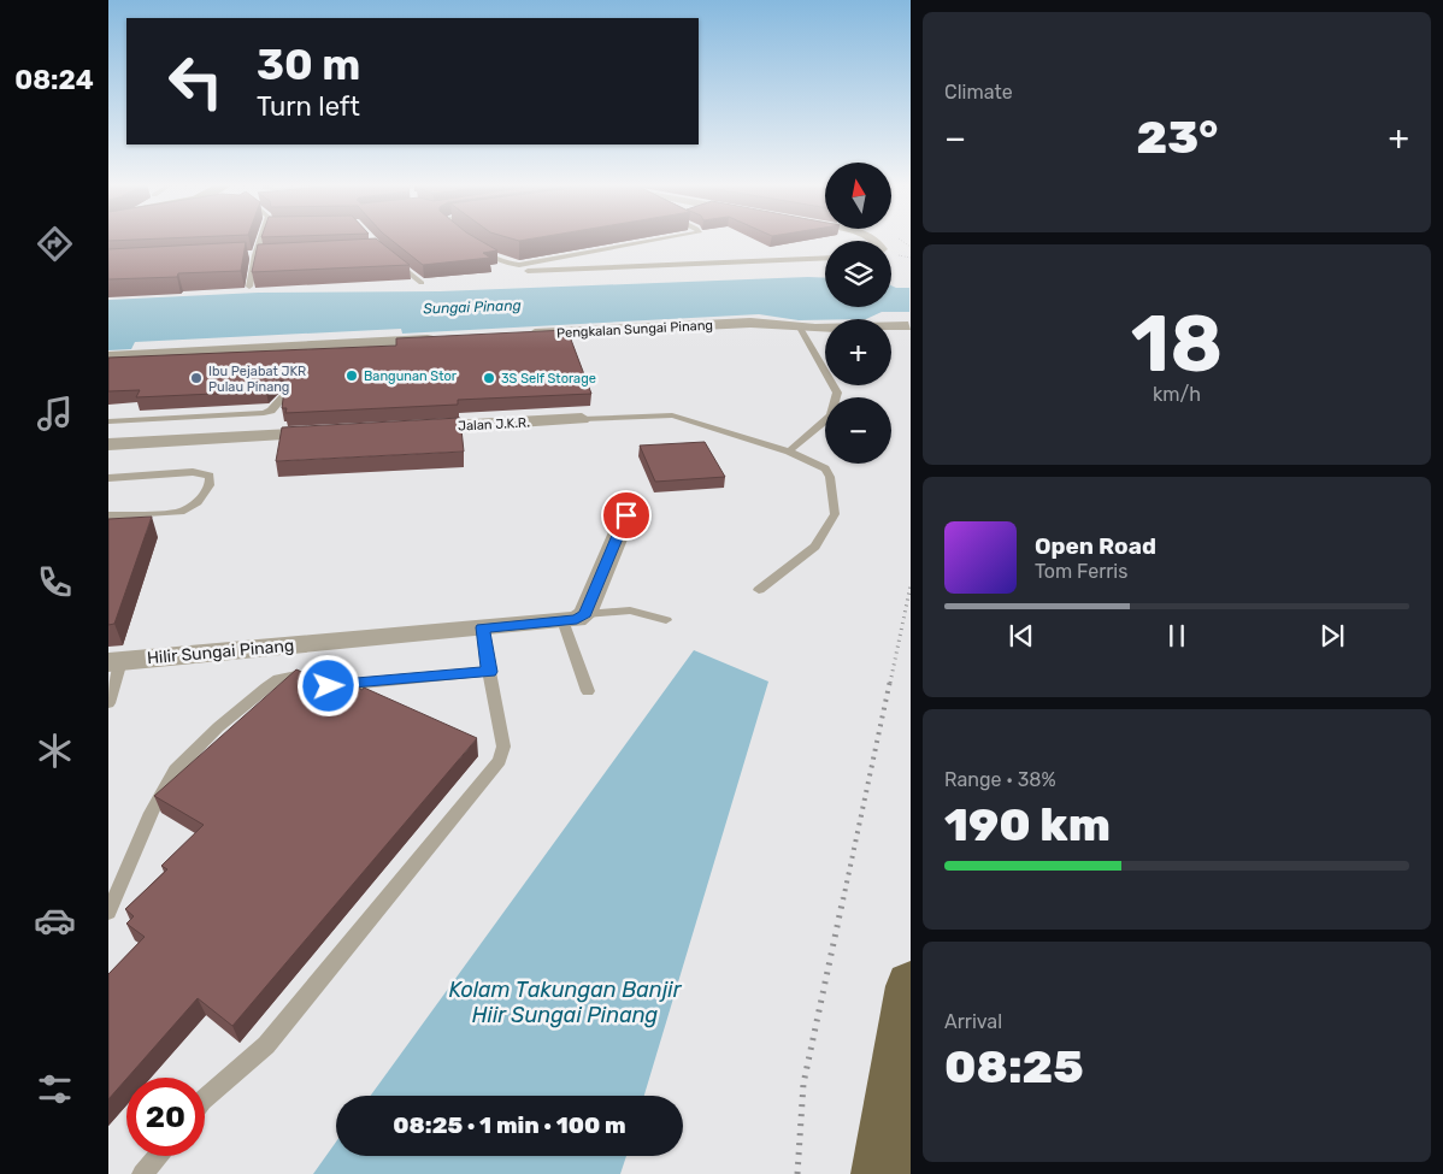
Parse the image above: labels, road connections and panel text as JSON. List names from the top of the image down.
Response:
{
  "streets": {
    "street": ["Pengkalan Sungai Pinang", "Jalan J.K.R.", "Hilir Sungai Pinang"]
  },
  "water": ["Sungai Pinang", "Kolam Takungan Banjir Hiir Sungai Pinang"],
  "places": ["Bangunan Stor", "Ibu Pejabat JKR Pulau Pinang", "3S Self Storage"],
  "north": "top",
  "page": {
    "tabs": "08:24",
    "tile": [
      "Climate",
      ["18", "km/h"],
      ["Range · 38%", "190 km"],
      ["Arrival", "08:25"]
    ],
    "turn": ["30 m", "Turn left"],
    "heat": ["−", "23°", "+"],
    "map_buttons": ["+", "−"],
    "song": ["Open Road", "Tom Ferris"],
    "limit": "20",
    "trip": "08:25 · 1 min · 100 m"
  }
}
